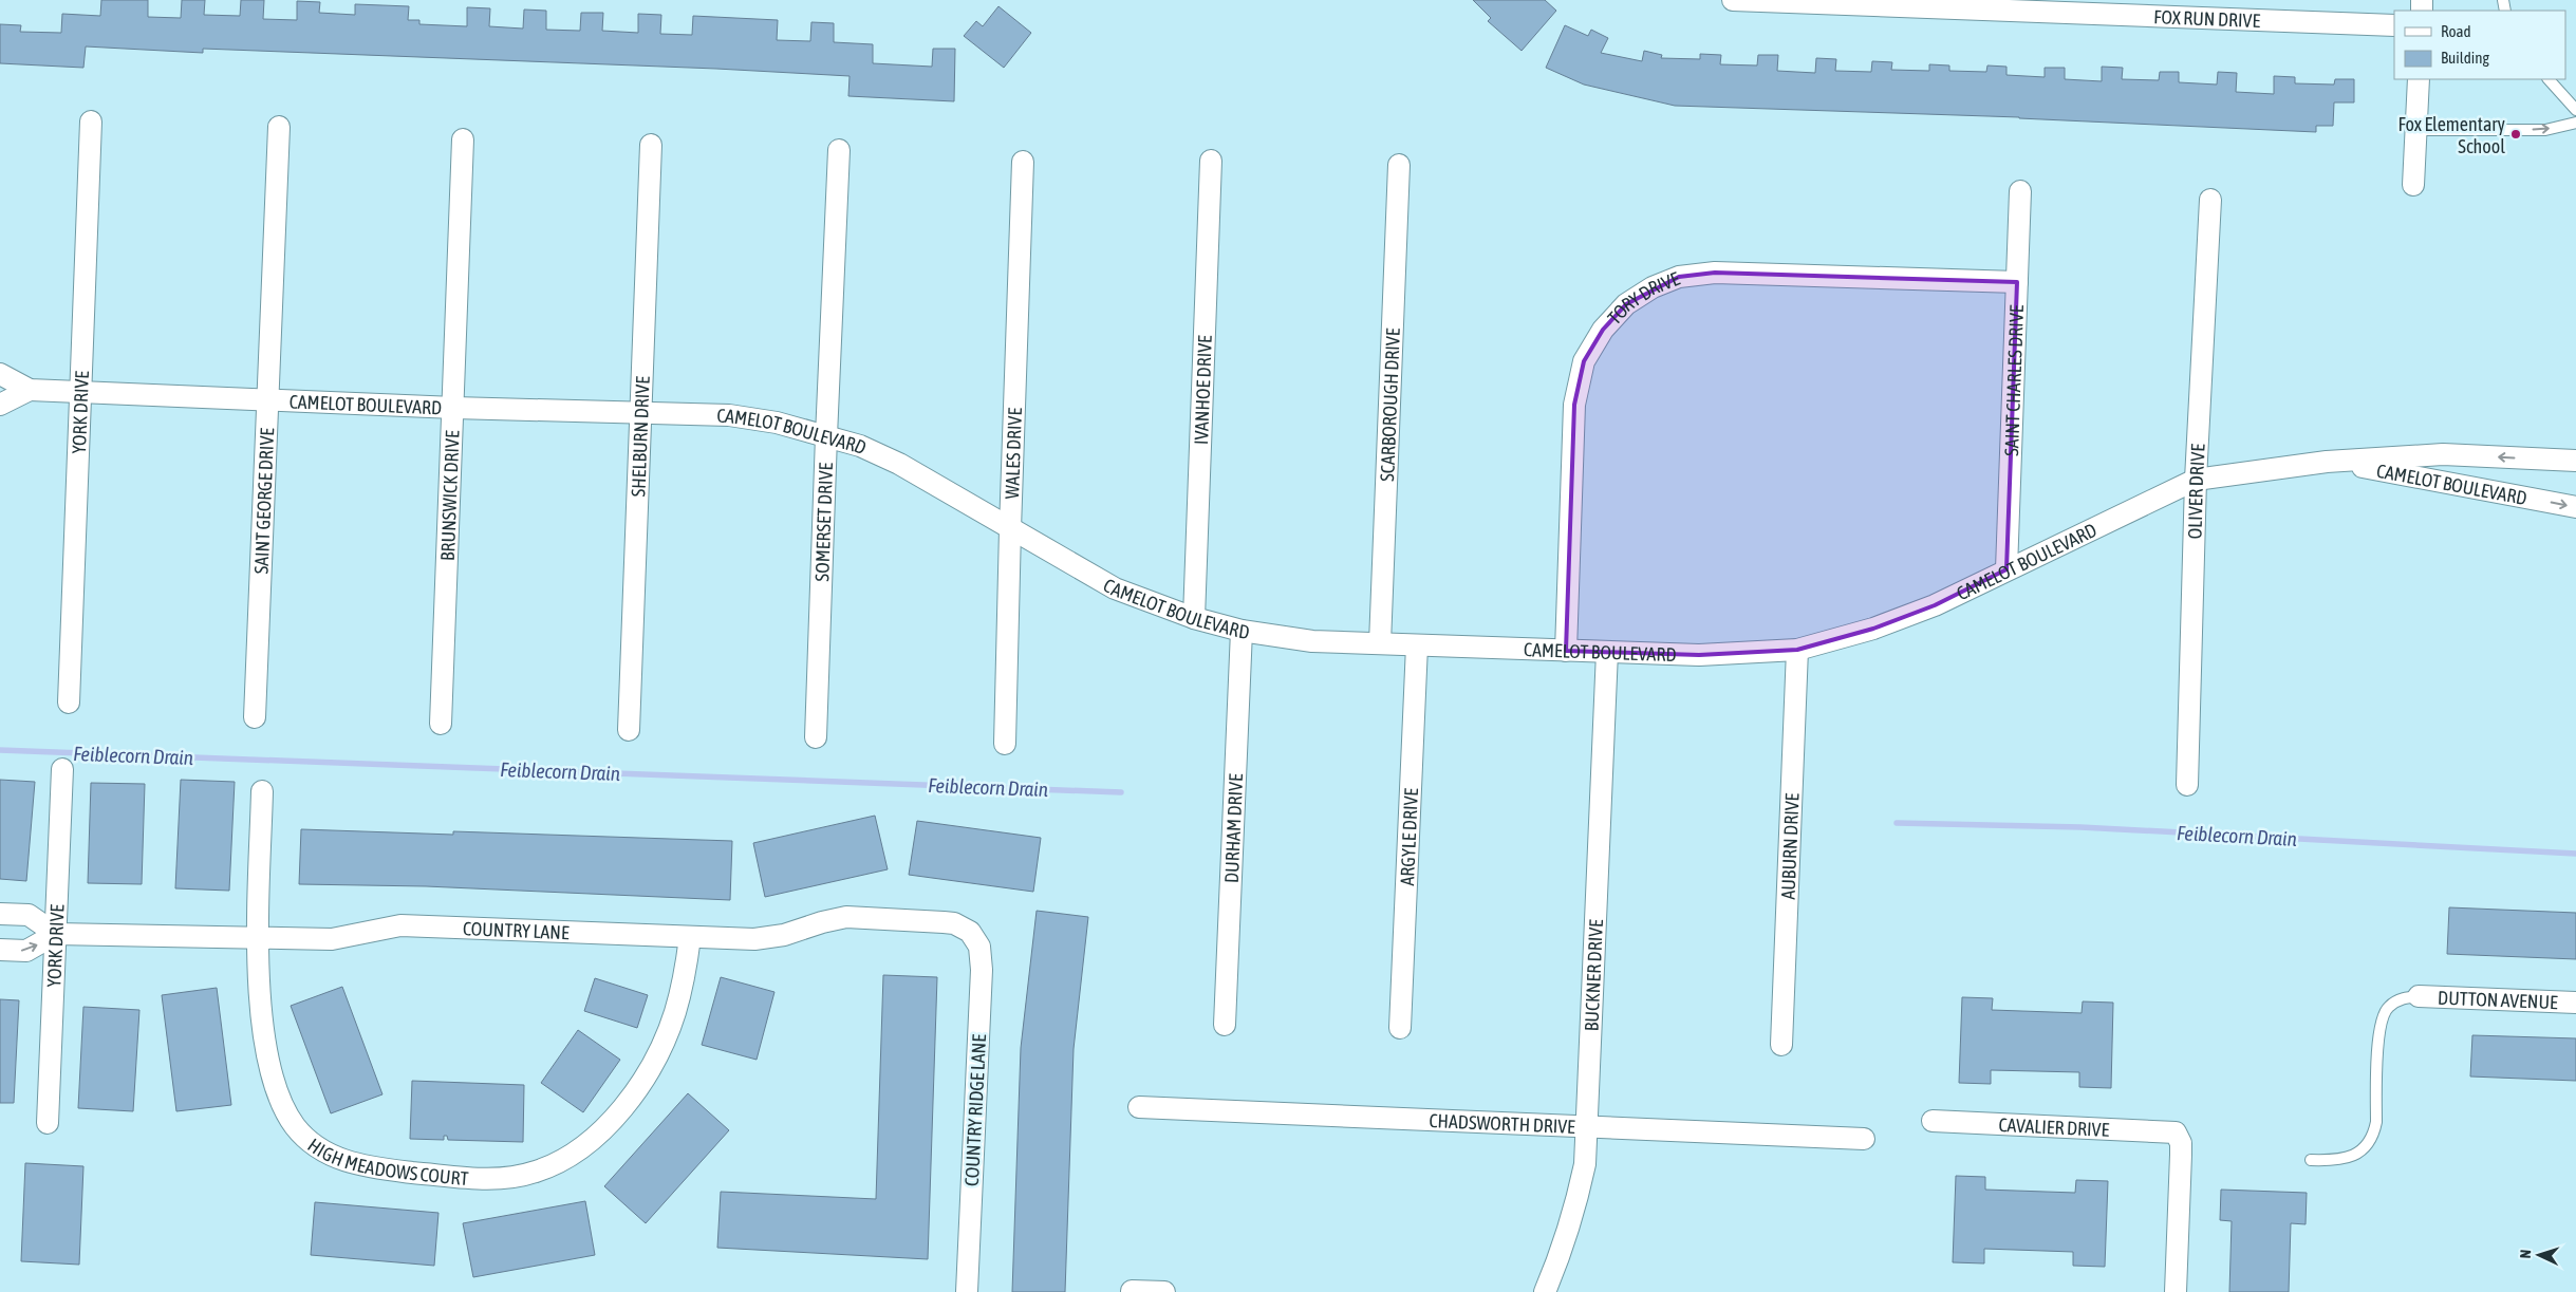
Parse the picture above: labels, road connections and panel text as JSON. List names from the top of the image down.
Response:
{
  "streets": {
    "street": [
      "FOX RUN DRIVE",
      "TORY DRIVE",
      "SAINT CHARLES DRIVE",
      "IVANHOE DRIVE",
      "CAMELOT BOULEVARD",
      "SCARBOROUGH DRIVE",
      "YORK DRIVE",
      "SHELBURN DRIVE",
      "WALES DRIVE",
      "OLIVER DRIVE",
      "BRUNSWICK DRIVE",
      "SAINT GEORGE DRIVE",
      "SOMERSET DRIVE",
      "DURHAM DRIVE",
      "ARGYLE DRIVE",
      "AUBURN DRIVE",
      "COUNTRY LANE",
      "BUCKNER DRIVE",
      "DUTTON AVENUE",
      "COUNTRY RIDGE LANE",
      "CHADSWORTH DRIVE",
      "CAVALIER DRIVE",
      "HIGH MEADOWS COURT"
    ]
  },
  "crossings": [
    ["TORY DRIVE", "SAINT CHARLES DRIVE"],
    ["TORY DRIVE", "CAMELOT BOULEVARD"],
    ["SAINT CHARLES DRIVE", "CAMELOT BOULEVARD"],
    ["IVANHOE DRIVE", "CAMELOT BOULEVARD"],
    ["CAMELOT BOULEVARD", "SCARBOROUGH DRIVE"],
    ["CAMELOT BOULEVARD", "YORK DRIVE"],
    ["CAMELOT BOULEVARD", "SHELBURN DRIVE"],
    ["CAMELOT BOULEVARD", "WALES DRIVE"],
    ["CAMELOT BOULEVARD", "OLIVER DRIVE"],
    ["CAMELOT BOULEVARD", "BRUNSWICK DRIVE"],
    ["CAMELOT BOULEVARD", "SAINT GEORGE DRIVE"],
    ["CAMELOT BOULEVARD", "SOMERSET DRIVE"],
    ["CAMELOT BOULEVARD", "DURHAM DRIVE"],
    ["CAMELOT BOULEVARD", "ARGYLE DRIVE"],
    ["CAMELOT BOULEVARD", "AUBURN DRIVE"],
    ["CAMELOT BOULEVARD", "BUCKNER DRIVE"],
    ["YORK DRIVE", "COUNTRY LANE"],
    ["COUNTRY LANE", "COUNTRY RIDGE LANE"],
    ["COUNTRY LANE", "HIGH MEADOWS COURT"],
    ["BUCKNER DRIVE", "CHADSWORTH DRIVE"]
  ],
  "water": ["Feiblecorn Drain"],
  "places": ["Fox Elementary School"],
  "legend": ["Road", "Building"],
  "north": "left"
}
